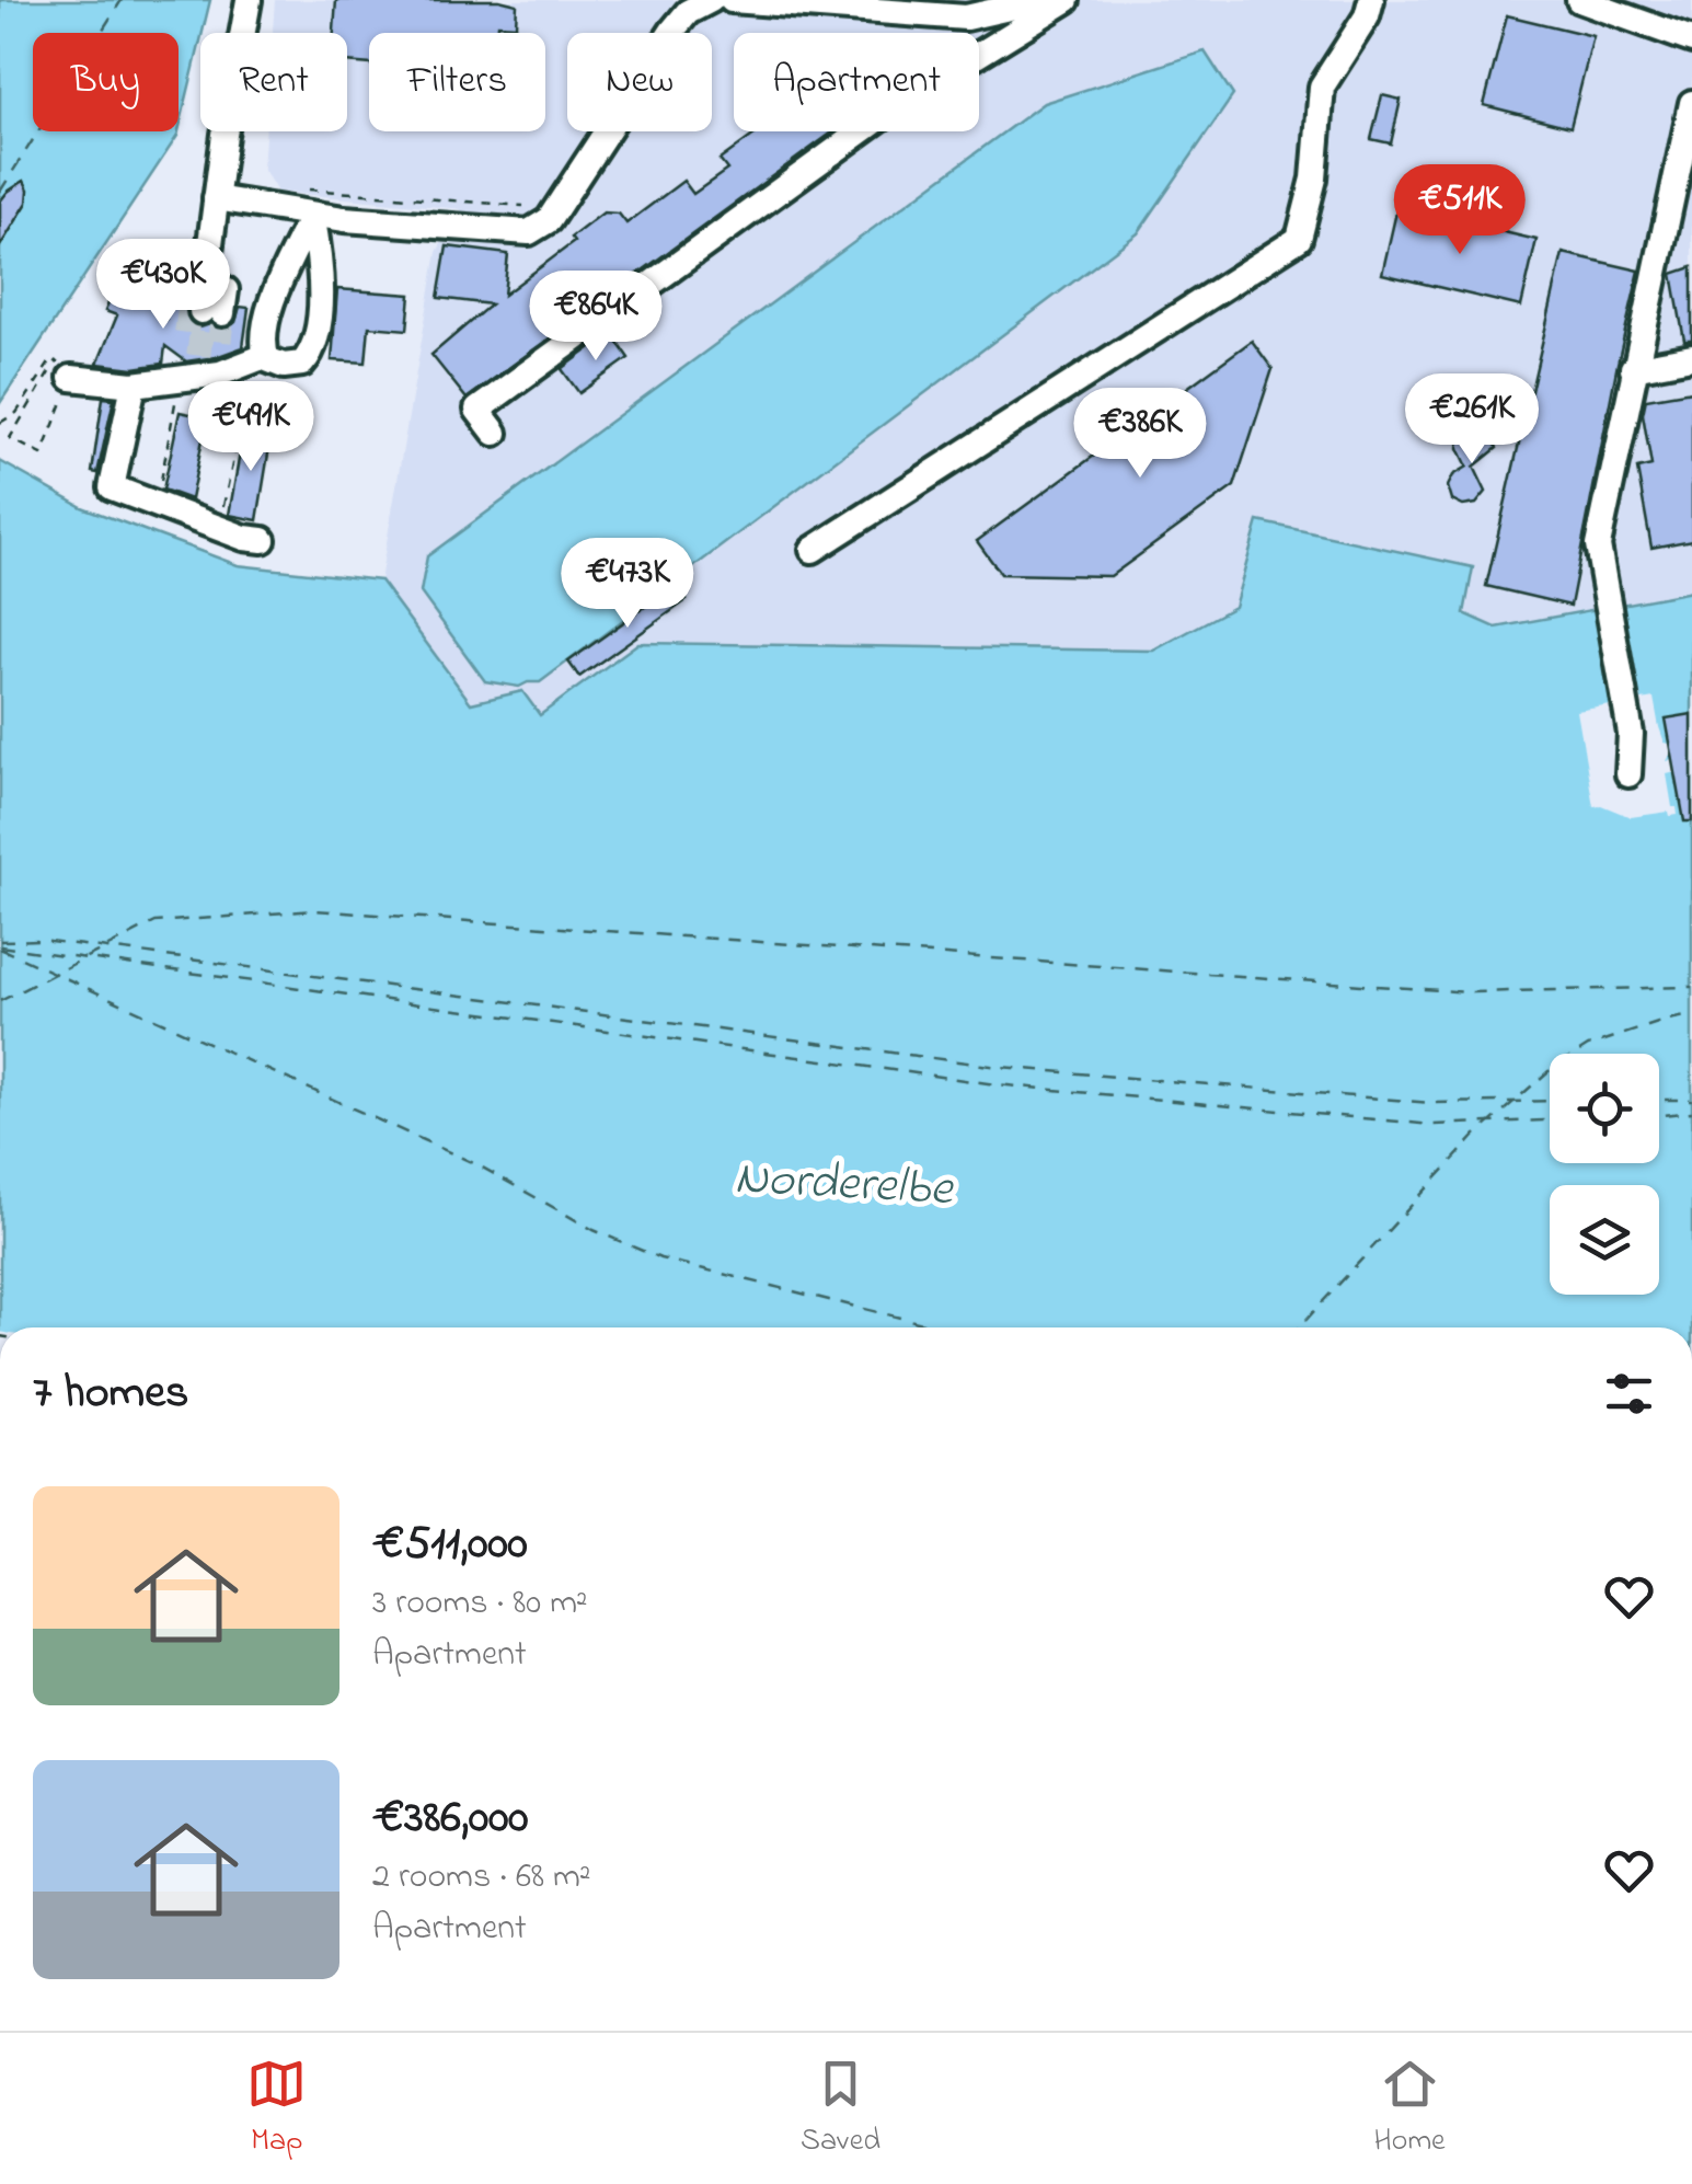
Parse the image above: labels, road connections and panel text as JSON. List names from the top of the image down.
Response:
{
  "water": ["Norderelbe"],
  "page": {
    "chip": [
      "Buy",
      "Rent",
      "Filters",
      "New",
      "Apartment"
    ],
    "price": [
      "€511K",
      "€430K",
      "€864K",
      "€261K",
      "€491K",
      "€386K",
      "€473K"
    ],
    "heading": "7 homes",
    "list": [
      {
        "name": "€511,000",
        "note": "3 rooms · 80 m² · Apartment"
      },
      {
        "name": "€386,000",
        "note": "2 rooms · 68 m² · Apartment"
      }
    ],
    "tabs": ["Map", "Saved", "Home"]
  }
}
